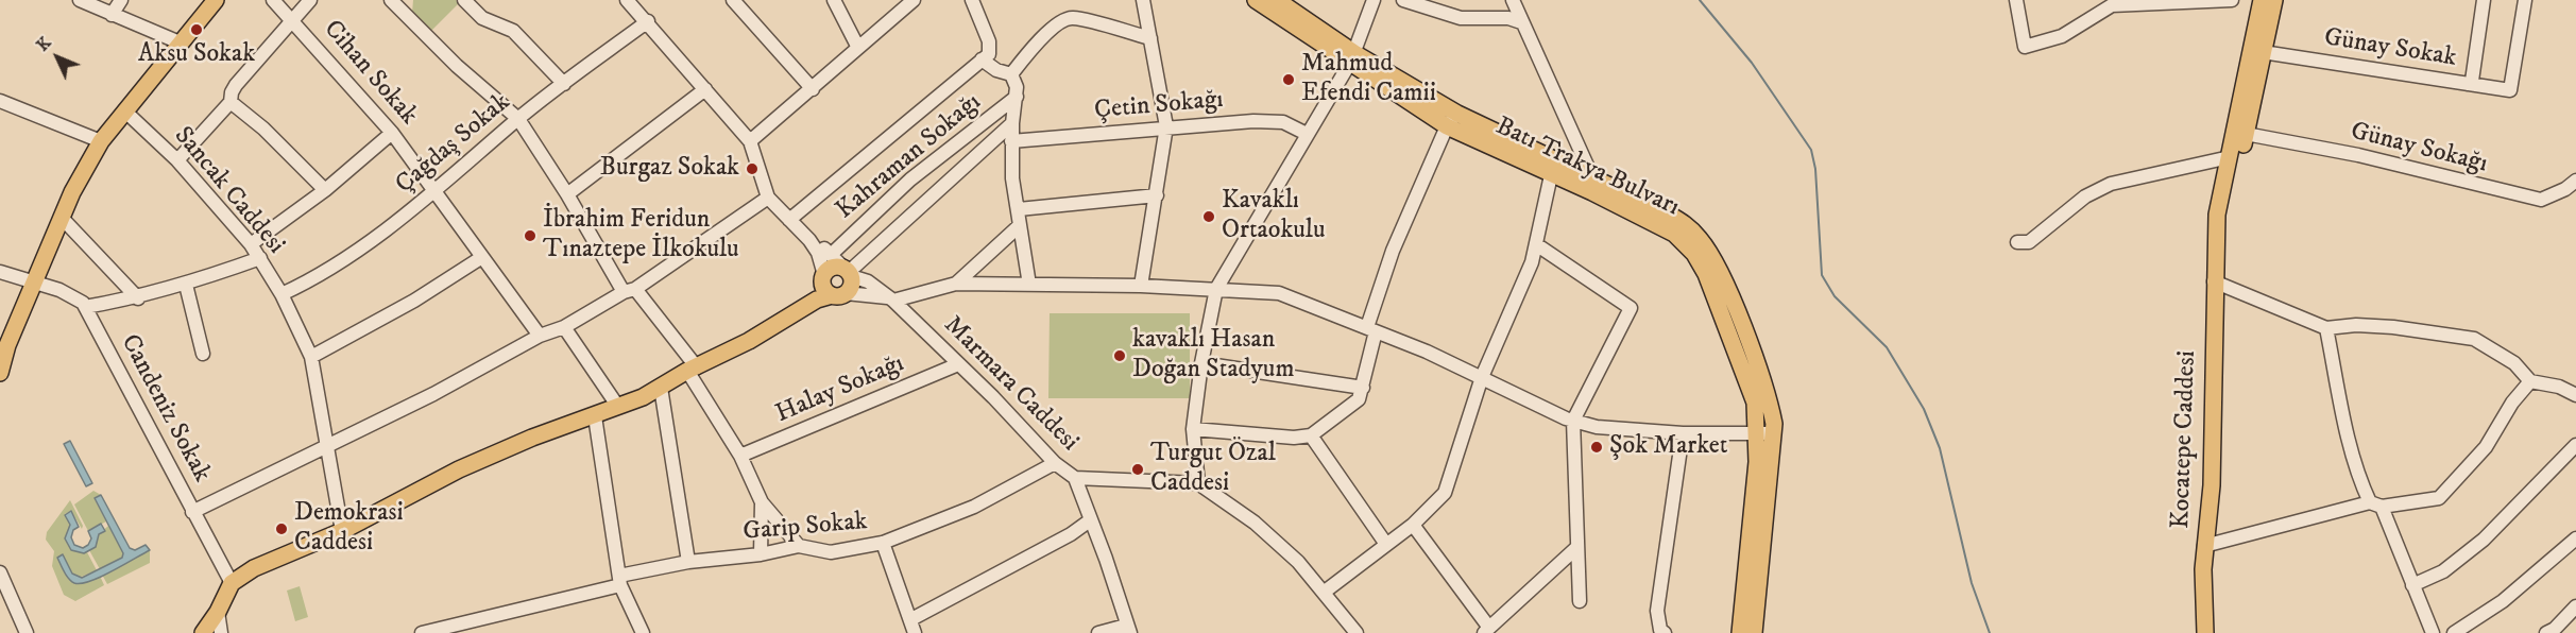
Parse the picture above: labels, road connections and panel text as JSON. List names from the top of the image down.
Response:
{
  "streets": {
    "main road": ["Batı Trakya Bulvarı", "Kocatepe Caddesi"],
    "street": [
      "Günay Sokak",
      "Cihan Sokak",
      "Çetin Sokağı",
      "Çağdaş Sokak",
      "Günay Sokağı",
      "Kahraman Sokağı",
      "Sancak Caddesi",
      "Marmara Caddesi",
      "Halay Sokağı",
      "Candeniz Sokak",
      "Garip Sokak"
    ]
  },
  "crossings": [
    ["Günay Sokak", "Kocatepe Caddesi"],
    ["Cihan Sokak", "Çağdaş Sokak"],
    ["Çağdaş Sokak", "Sancak Caddesi"],
    ["Çağdaş Sokak", "Marmara Caddesi"],
    ["Günay Sokağı", "Kocatepe Caddesi"],
    ["Kahraman Sokağı", "Marmara Caddesi"],
    ["Marmara Caddesi", "Halay Sokağı"],
    ["Marmara Caddesi", "Garip Sokak"]
  ],
  "places": [
    "Aksu Sokak",
    "Mahmud Efendi Camii",
    "Burgaz Sokak",
    "Kavaklı Ortaokulu",
    "İbrahim Feridun Tınaztepe İlkokulu",
    "kavaklı Hasan Doğan Stadyum",
    "Şok Market",
    "Turgut Özal Caddesi",
    "Demokrasi Caddesi"
  ],
  "north": "top left"
}
